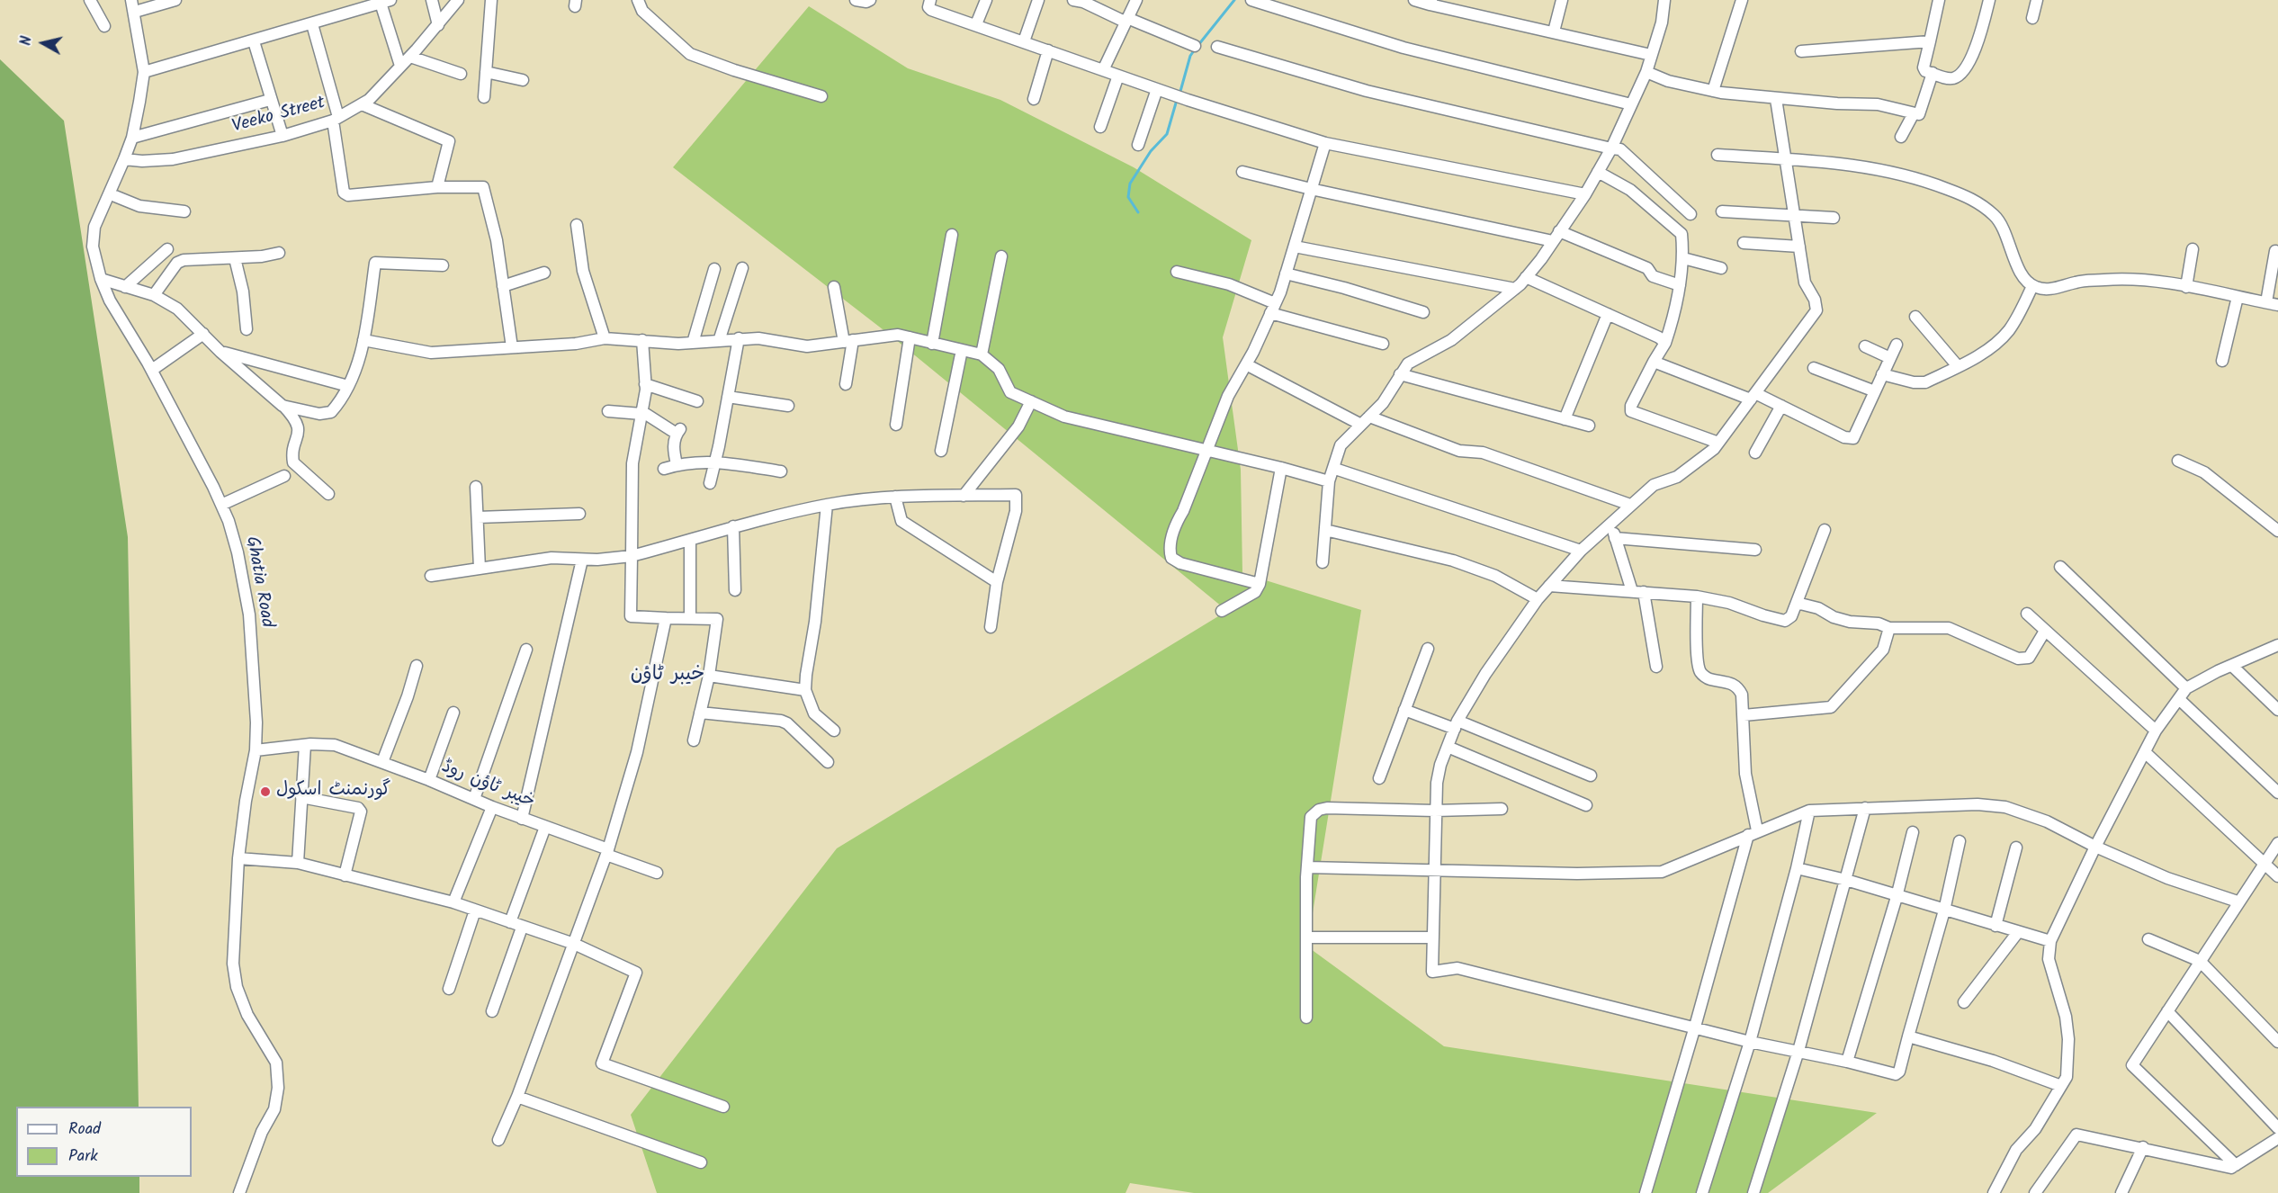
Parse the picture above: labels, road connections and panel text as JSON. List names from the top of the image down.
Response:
{
  "streets": {
    "street": ["Veeko Street", "Ghatia Road", "خیبر ٹاؤن روڈ"]
  },
  "crossings": [
    ["Veeko Street", "Ghatia Road"],
    ["Ghatia Road", "خیبر ٹاؤن روڈ"]
  ],
  "districts": ["خیبر ٹاؤن"],
  "places": ["گورنمنٹ اسکول"],
  "legend": ["Road", "Park"],
  "north": "left"
}
